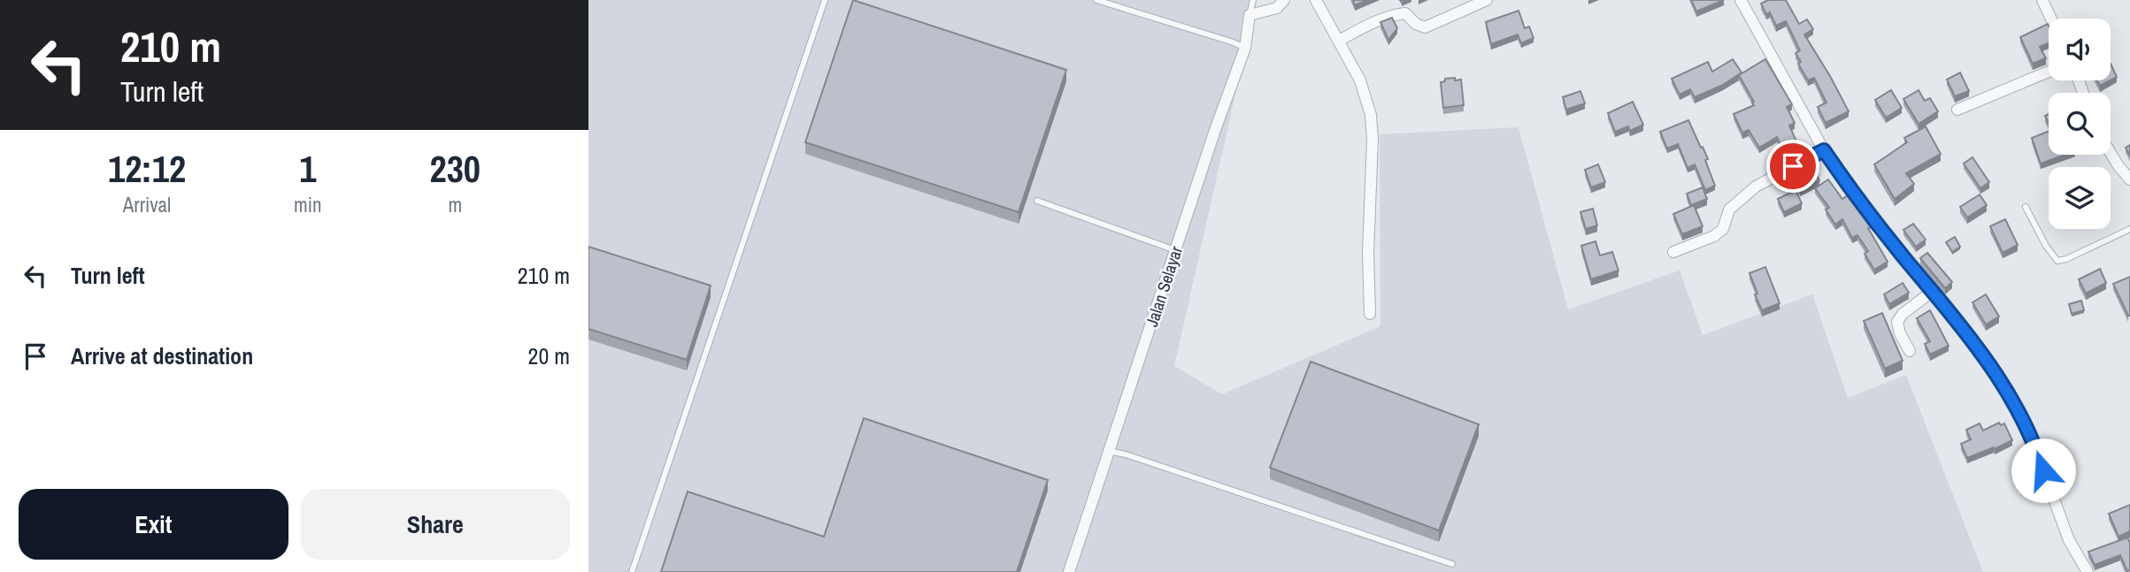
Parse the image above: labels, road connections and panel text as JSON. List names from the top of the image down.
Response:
{
  "streets": {
    "street": ["Jalan Selayar"]
  },
  "page": {
    "turn": ["210 m", "Turn left"],
    "eta": [
      "12:12",
      "Arrival",
      "1",
      "min",
      "230",
      "m"
    ],
    "list": [
      {
        "name": "Turn left",
        "value": "210 m"
      },
      {
        "name": "Arrive at destination",
        "value": "20 m"
      }
    ],
    "buttons": ["Exit", "Share"]
  }
}
